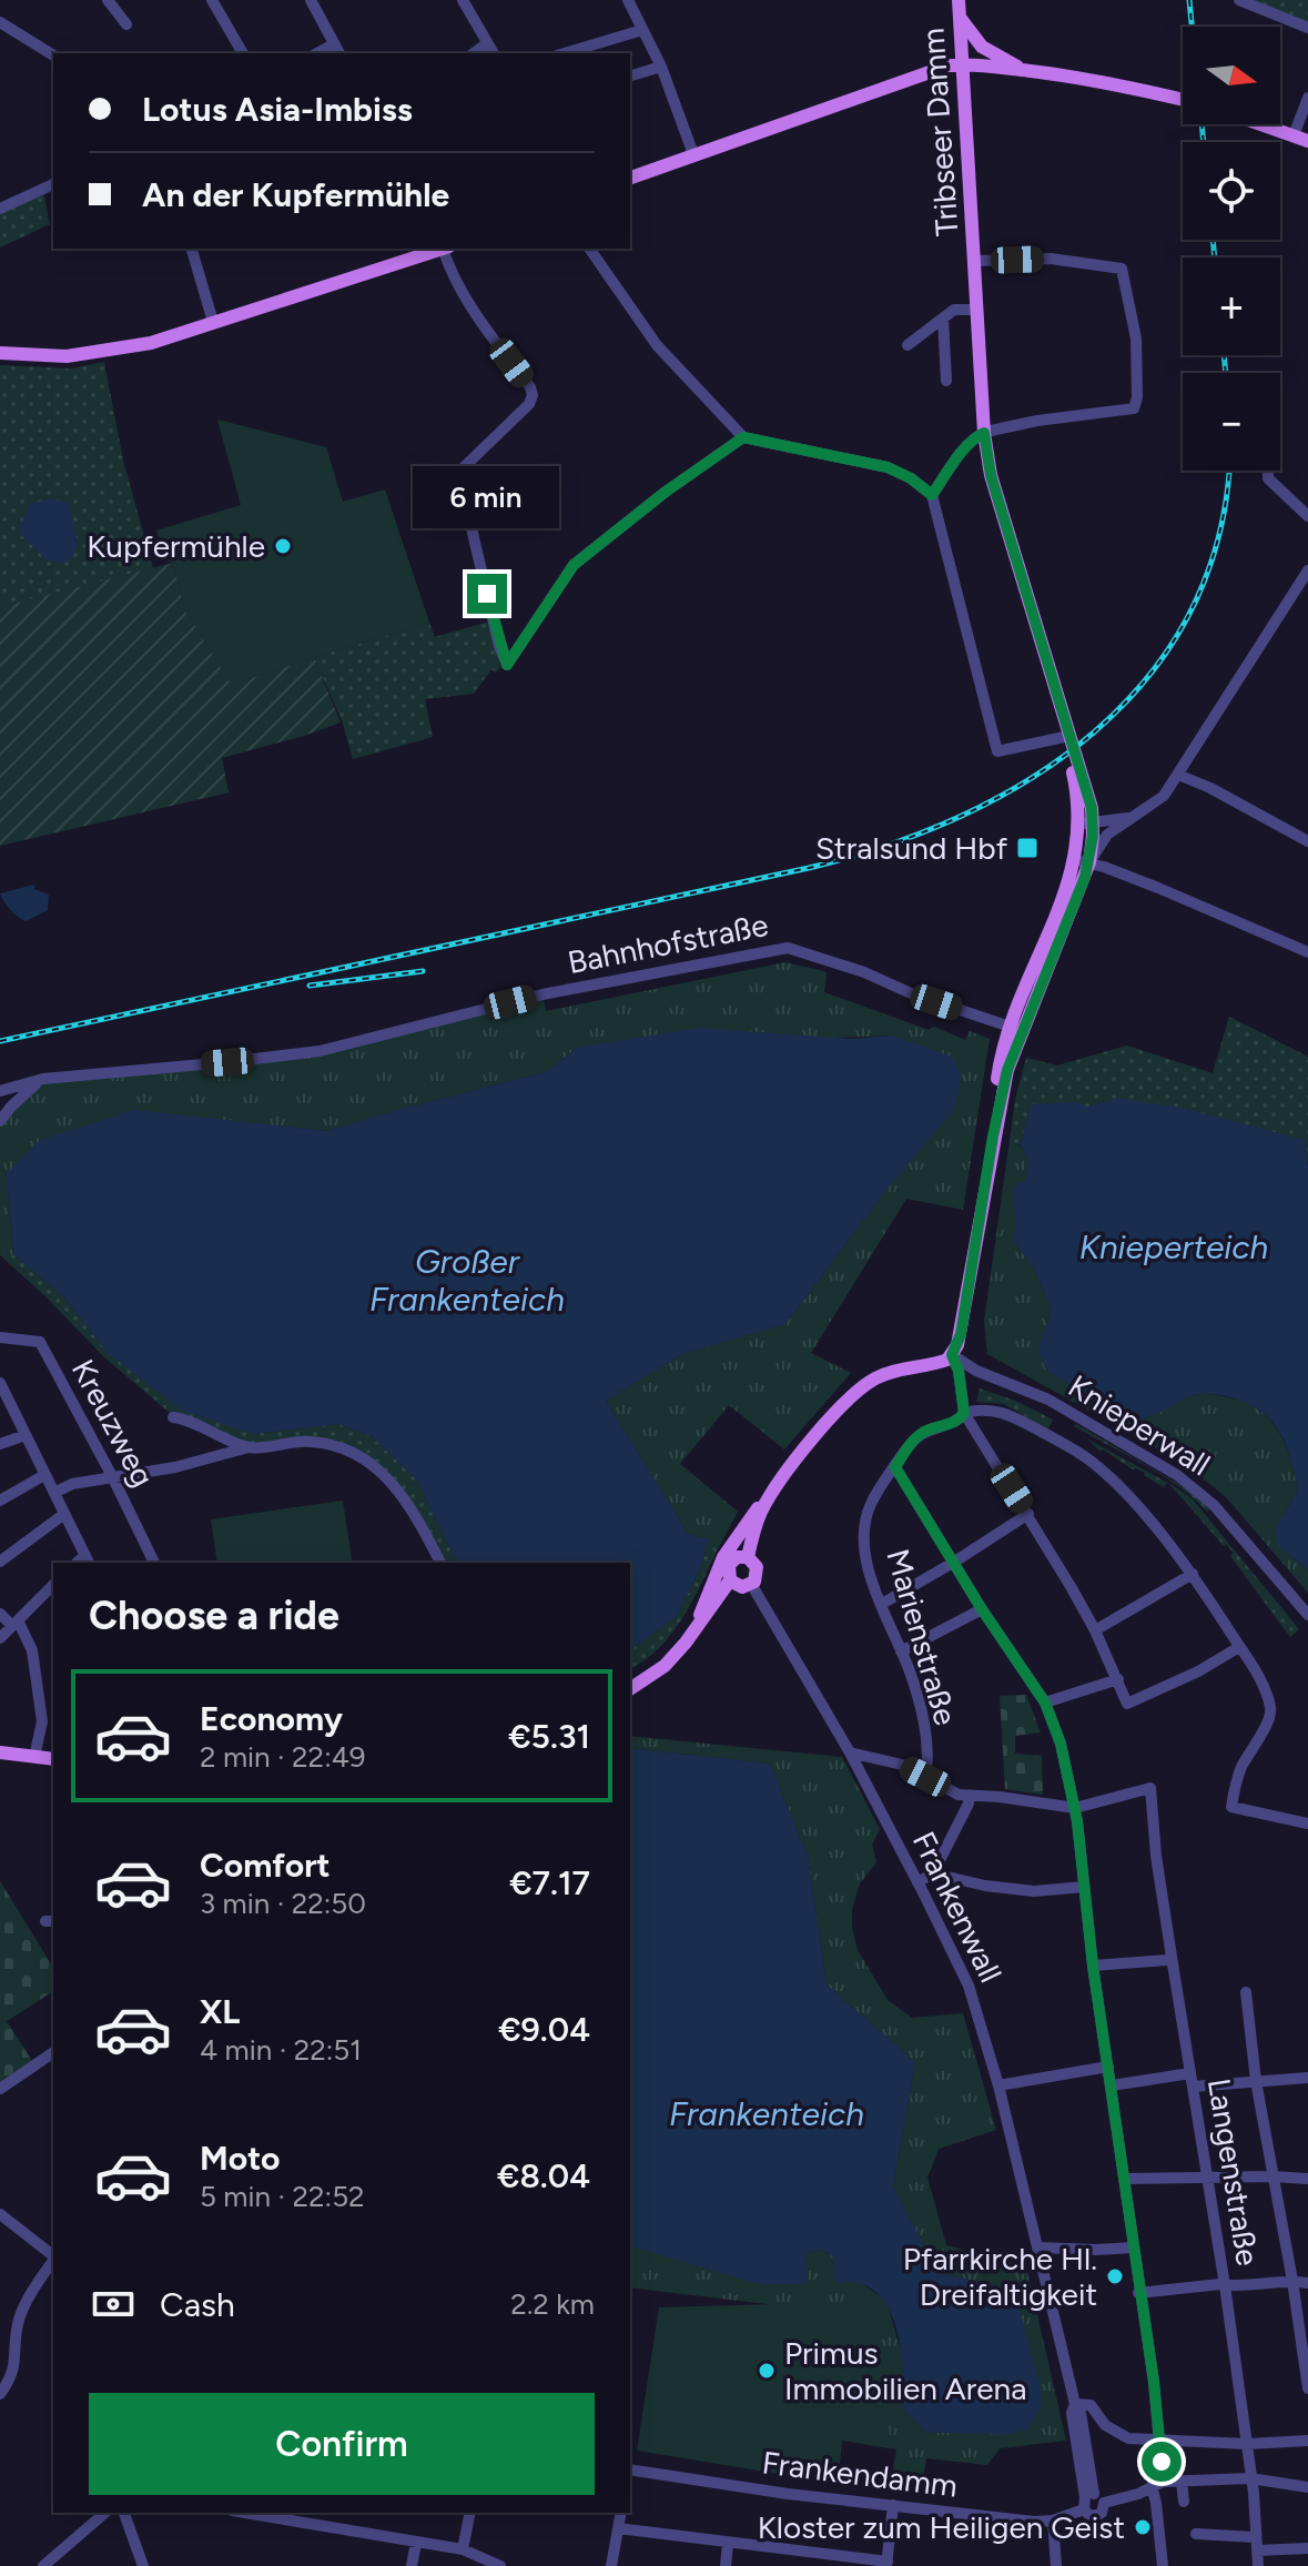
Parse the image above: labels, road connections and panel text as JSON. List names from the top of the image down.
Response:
{
  "streets": {
    "main road": ["Tribseer Damm", "Frankenwall"],
    "street": [
      "Bahnhofstraße",
      "Kreuzweg",
      "Knieperwall",
      "Marienstraße",
      "Langenstraße",
      "Frankendamm"
    ]
  },
  "crossings": [
    ["Tribseer Damm", "Bahnhofstraße"],
    ["Tribseer Damm", "Knieperwall"],
    ["Tribseer Damm", "Frankenwall"],
    ["Knieperwall", "Frankenwall"],
    ["Frankenwall", "Frankendamm"],
    ["Langenstraße", "Frankendamm"]
  ],
  "water": ["Knieperteich", "Großer Frankenteich", "Frankenteich"],
  "places": {
    "other": [
      "Kupfermühle",
      "Pfarrkirche Hl. Dreifaltigkeit",
      "Primus Immobilien Arena",
      "Kloster zum Heiligen Geist"
    ],
    "transit": ["Stralsund Hbf"]
  },
  "north": "right",
  "page": {
    "map_buttons": ["+", "−"],
    "banner": ["Lotus Asia-Imbiss", "An der Kupfermühle"],
    "bubble": "6 min",
    "heading": "Choose a ride",
    "list": [
      {
        "name": "Economy",
        "note": "2 min · 22:49",
        "value": "€5.31"
      },
      {
        "name": "Comfort",
        "note": "3 min · 22:50",
        "value": "€7.17"
      },
      {
        "name": "XL",
        "note": "4 min · 22:51",
        "value": "€9.04"
      },
      {
        "name": "Moto",
        "note": "5 min · 22:52",
        "value": "€8.04"
      }
    ],
    "pay": ["Cash", "2.2 km"],
    "buttons": "Confirm"
  }
}
